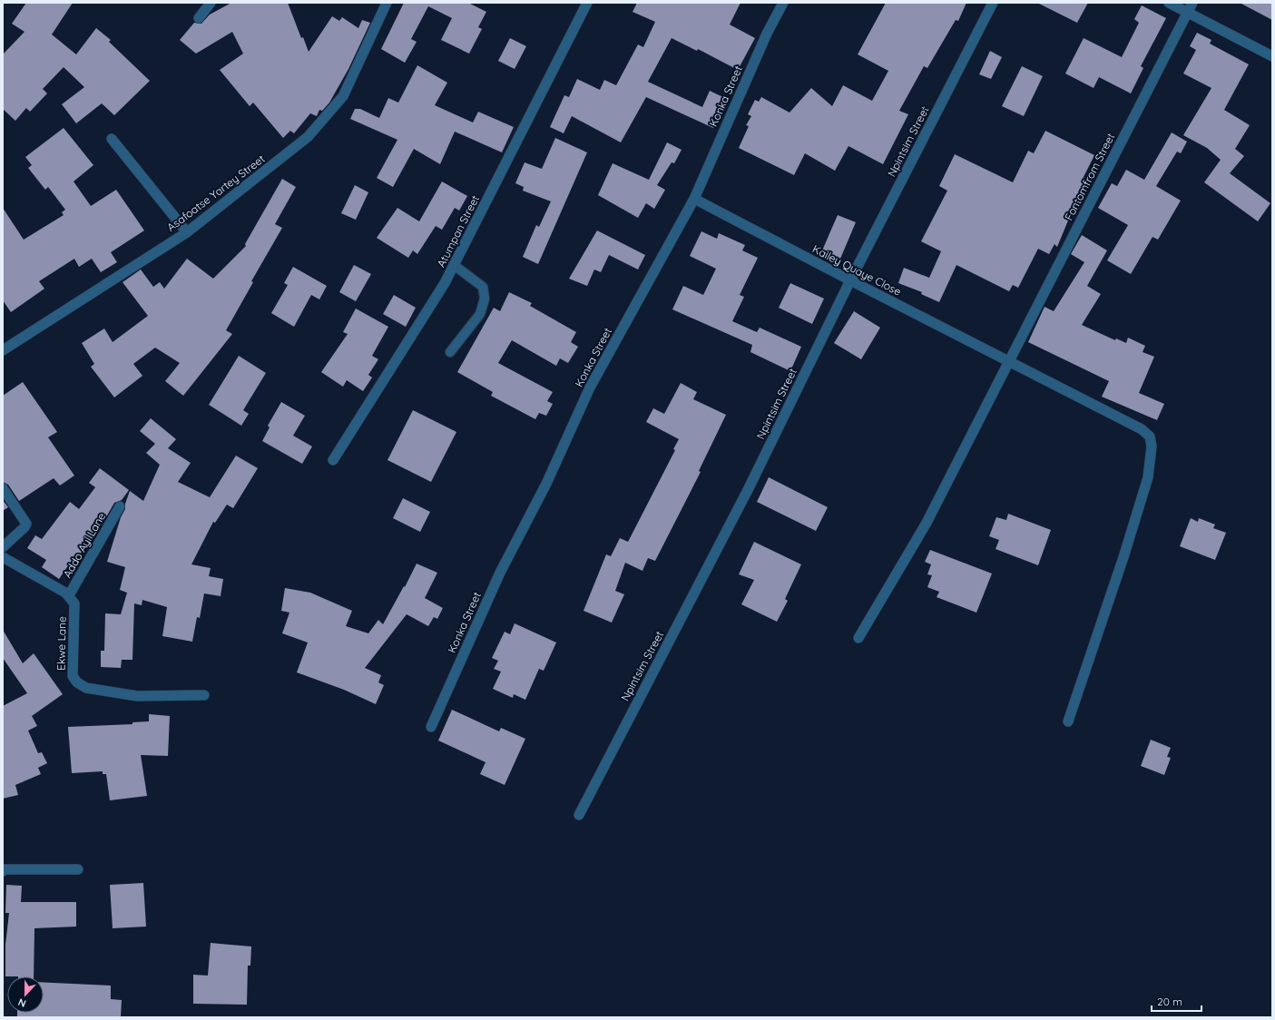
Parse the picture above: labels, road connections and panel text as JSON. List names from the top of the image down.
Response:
{
  "streets": {
    "street": [
      "Konka Street",
      "Npintsim Street",
      "Fontomfrom Street",
      "Asafoatse Yartey Street",
      "Atumpan Street",
      "Kailey Quaye Close",
      "Addo Ayi Lane",
      "Ekwe Lane"
    ]
  },
  "crossings": [
    ["Konka Street", "Kailey Quaye Close"],
    ["Npintsim Street", "Kailey Quaye Close"],
    ["Fontomfrom Street", "Kailey Quaye Close"],
    ["Addo Ayi Lane", "Ekwe Lane"]
  ],
  "scale_bar": "20 m",
  "north": "bottom"
}
